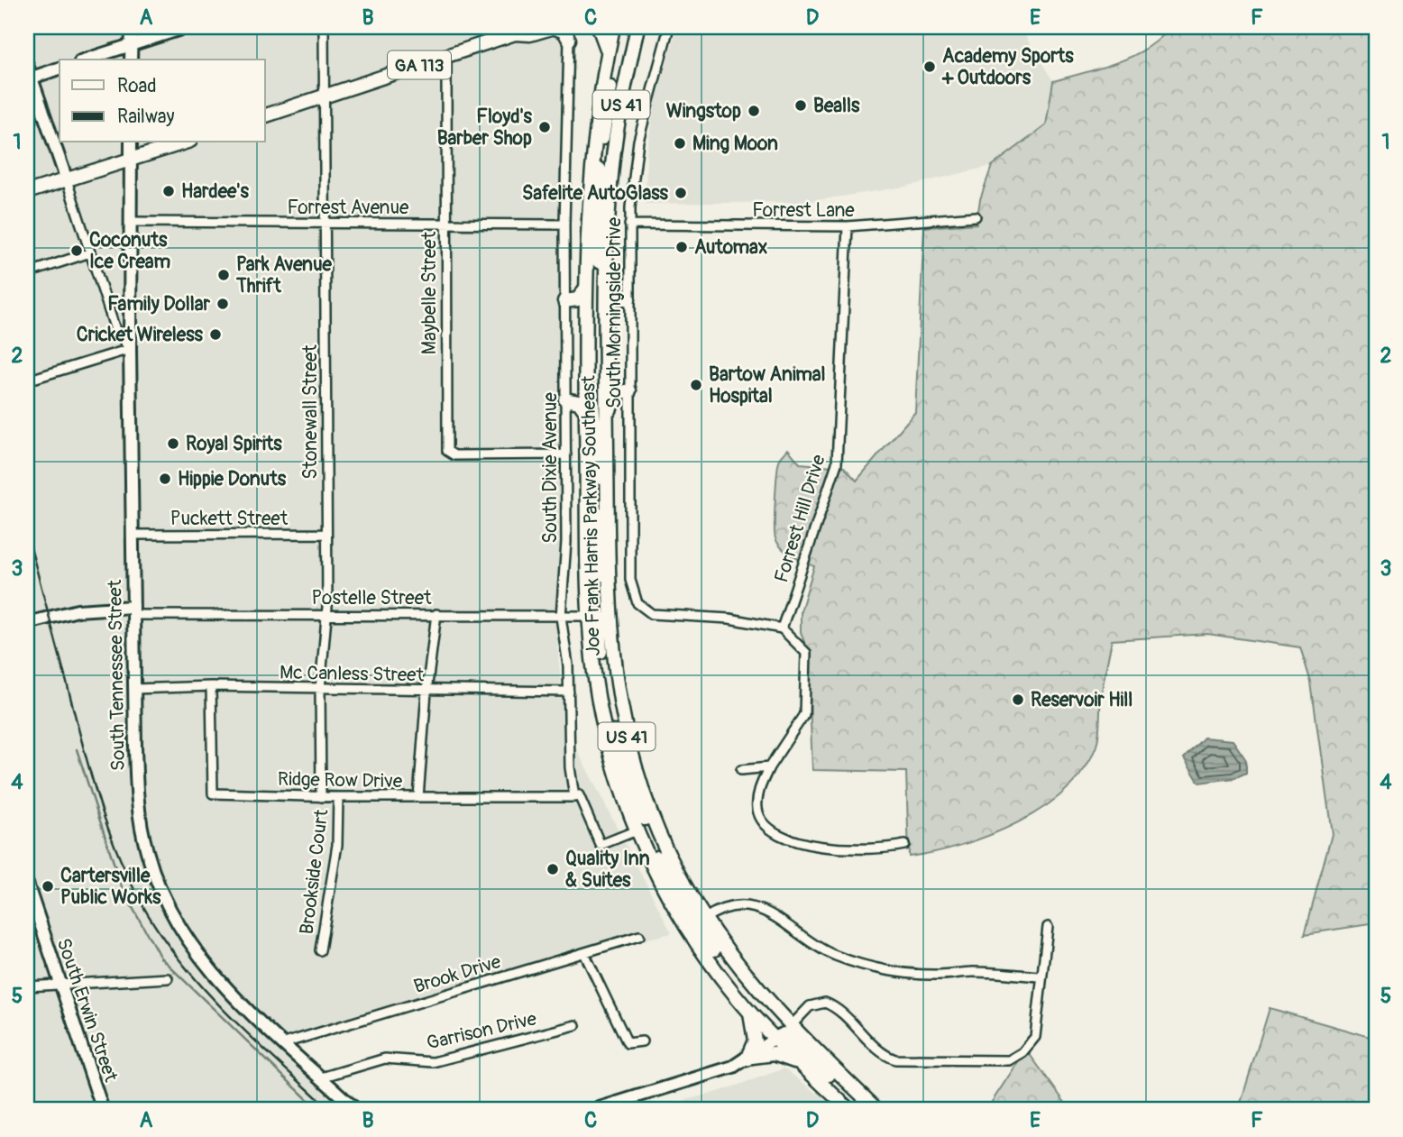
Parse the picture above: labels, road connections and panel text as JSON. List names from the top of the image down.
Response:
{
  "streets": {
    "main road": [
      "GA 113",
      "US 41",
      "Joe Frank Harris Parkway Southeast",
      "South Tennessee Street",
      "South Erwin Street"
    ],
    "street": [
      "Forrest Avenue",
      "Forrest Lane",
      "Maybelle Street",
      "South Morningside Drive",
      "Stonewall Street",
      "South Dixie Avenue",
      "Puckett Street",
      "Forrest Hill Drive",
      "Postelle Street",
      "Mc Canless Street",
      "Ridge Row Drive",
      "Brookside Court",
      "Brook Drive",
      "Garrison Drive"
    ]
  },
  "crossings": [
    ["GA 113", "Maybelle Street"],
    ["GA 113", "Stonewall Street"],
    ["Forrest Avenue", "Maybelle Street"],
    ["Forrest Avenue", "Stonewall Street"],
    ["Forrest Avenue", "South Dixie Avenue"],
    ["Forrest Avenue", "South Tennessee Street"],
    ["Forrest Lane", "South Morningside Drive"],
    ["Forrest Lane", "Forrest Hill Drive"],
    ["Maybelle Street", "South Dixie Avenue"],
    ["South Morningside Drive", "Forrest Hill Drive"],
    ["Stonewall Street", "Puckett Street"],
    ["Stonewall Street", "Postelle Street"],
    ["Stonewall Street", "Mc Canless Street"],
    ["Stonewall Street", "Ridge Row Drive"],
    ["South Dixie Avenue", "Joe Frank Harris Parkway Southeast"],
    ["South Dixie Avenue", "Postelle Street"],
    ["South Dixie Avenue", "Mc Canless Street"],
    ["South Dixie Avenue", "Ridge Row Drive"],
    ["Joe Frank Harris Parkway Southeast", "Postelle Street"],
    ["Puckett Street", "South Tennessee Street"],
    ["Postelle Street", "South Tennessee Street"],
    ["Mc Canless Street", "South Tennessee Street"],
    ["Mc Canless Street", "Ridge Row Drive"],
    ["South Tennessee Street", "Brook Drive"],
    ["South Tennessee Street", "Garrison Drive"],
    ["Ridge Row Drive", "Brookside Court"]
  ],
  "places": [
    "Academy Sports + Outdoors",
    "Bealls",
    "Wingstop",
    "Floyd's Barber Shop",
    "Ming Moon",
    "Hardee's",
    "Safelite AutoGlass",
    "Automax",
    "Coconuts Ice Cream",
    "Park Avenue Thrift",
    "Family Dollar",
    "Cricket Wireless",
    "Bartow Animal Hospital",
    "Royal Spirits",
    "Hippie Donuts",
    "Reservoir Hill",
    "Quality Inn & Suites",
    "Cartersville Public Works"
  ],
  "legend": ["Road", "Railway"],
  "grid": {
    "columns": [
      "A",
      "B",
      "C",
      "D",
      "E",
      "F"
    ],
    "rows": [
      "1",
      "2",
      "3",
      "4",
      "5"
    ]
  }
}
